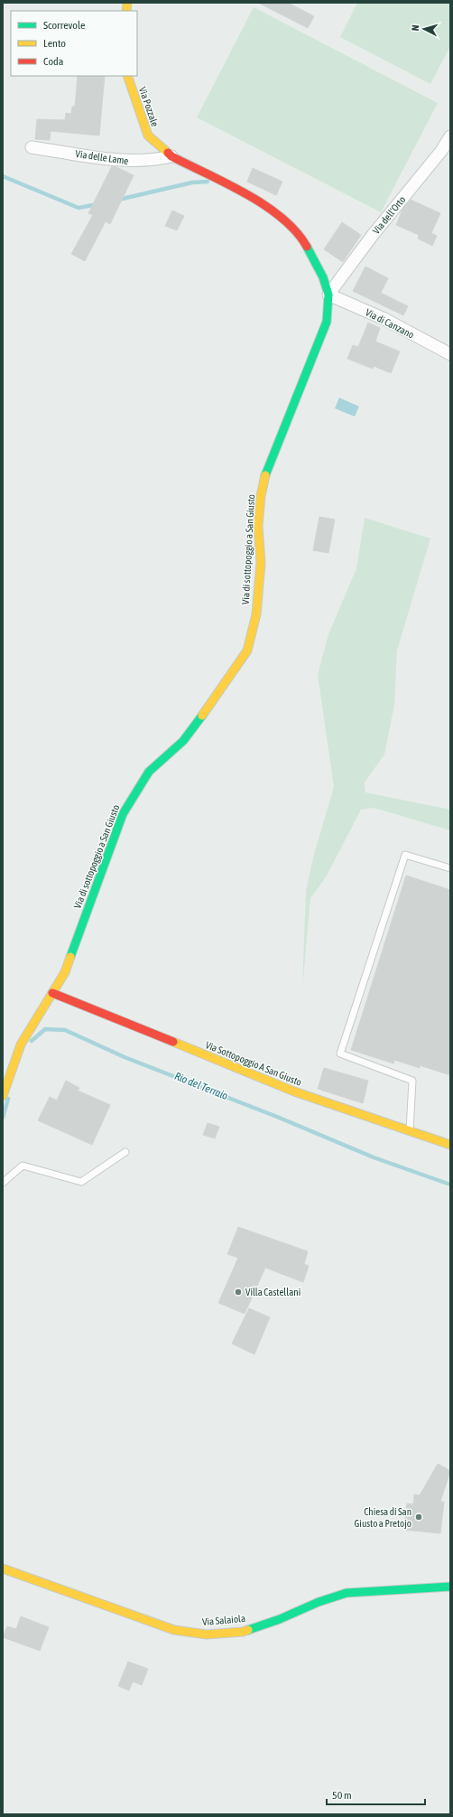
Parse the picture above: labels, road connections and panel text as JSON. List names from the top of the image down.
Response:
{
  "streets": {
    "street": [
      "Via Pozzale",
      "Via delle Lame",
      "Via dell'Orto",
      "Via di Canzano",
      "Via di sottopoggio a San Giusto",
      "Via Sottopoggio A San Giusto",
      "Via Salaiola"
    ]
  },
  "crossings": [
    ["Via Pozzale", "Via delle Lame"],
    ["Via Pozzale", "Via di sottopoggio a San Giusto"],
    ["Via delle Lame", "Via di sottopoggio a San Giusto"],
    ["Via dell'Orto", "Via di Canzano"],
    ["Via dell'Orto", "Via di sottopoggio a San Giusto"],
    ["Via di Canzano", "Via di sottopoggio a San Giusto"],
    ["Via di sottopoggio a San Giusto", "Via Sottopoggio A San Giusto"]
  ],
  "water": ["Rio del Terraio"],
  "places": ["Villa Castellani", "Chiesa di San Giusto a Pretojo"],
  "legend": ["Scorrevole", "Lento", "Coda"],
  "scale_bar": "50 m",
  "north": "left"
}
